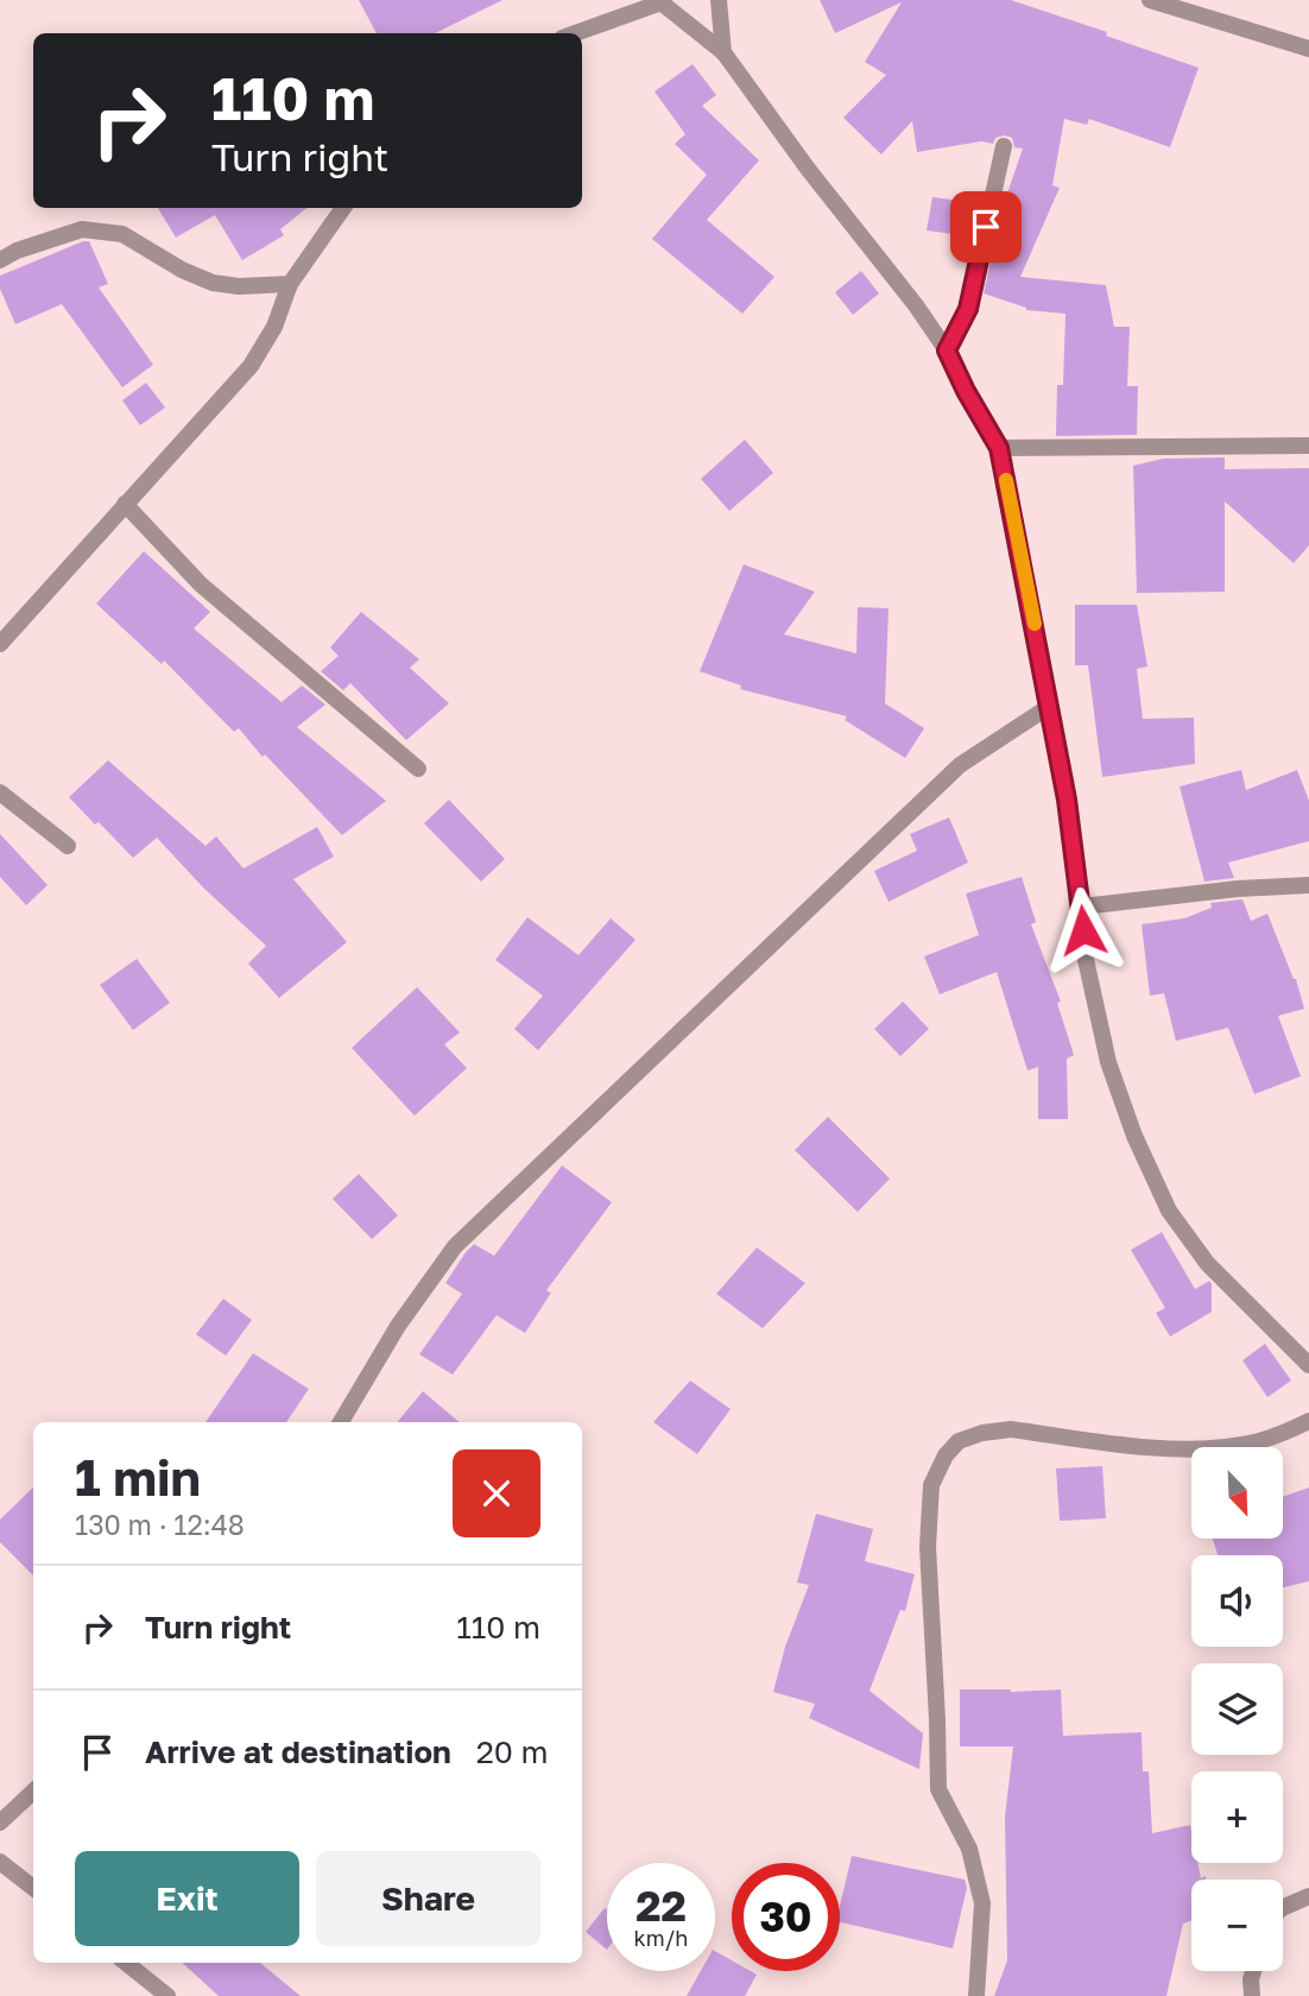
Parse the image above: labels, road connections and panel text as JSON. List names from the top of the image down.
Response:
{
  "north": "bottom right",
  "page": {
    "turn": ["110 m", "Turn right"],
    "heading": ["1 min", "130 m · 12:48"],
    "map_buttons": ["+", "−"],
    "list": [
      {
        "name": "Turn right",
        "value": "110 m"
      },
      {
        "name": "Arrive at destination",
        "value": "20 m"
      }
    ],
    "buttons": ["Exit", "Share"],
    "speed": "22 km/h",
    "limit": "30"
  }
}
